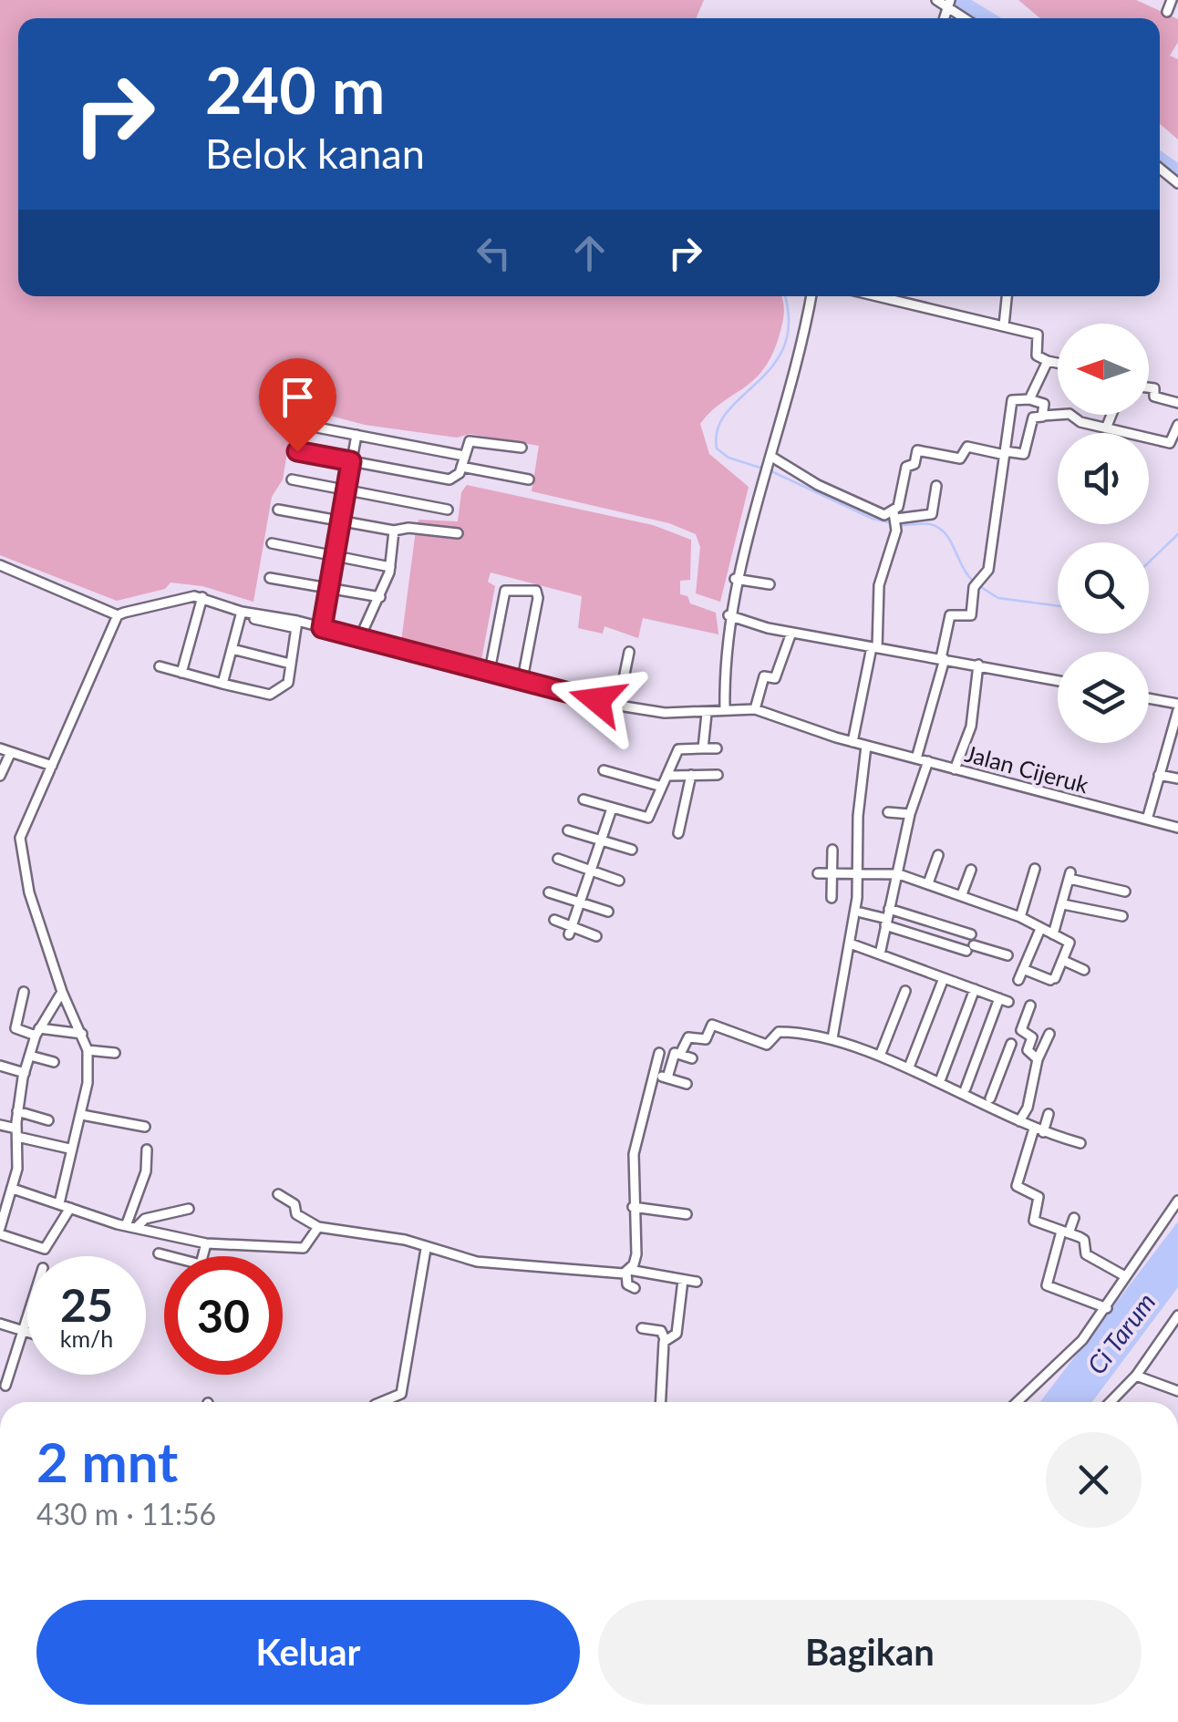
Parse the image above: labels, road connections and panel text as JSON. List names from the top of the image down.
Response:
{
  "streets": {
    "street": ["Jalan Cijeruk"]
  },
  "water": ["Ci Tarum"],
  "north": "left",
  "page": {
    "turn": ["240 m", "Belok kanan"],
    "speed": "25 km/h",
    "limit": "30",
    "heading": ["2 mnt", "430 m · 11:56"],
    "buttons": ["Keluar", "Bagikan"]
  }
}
